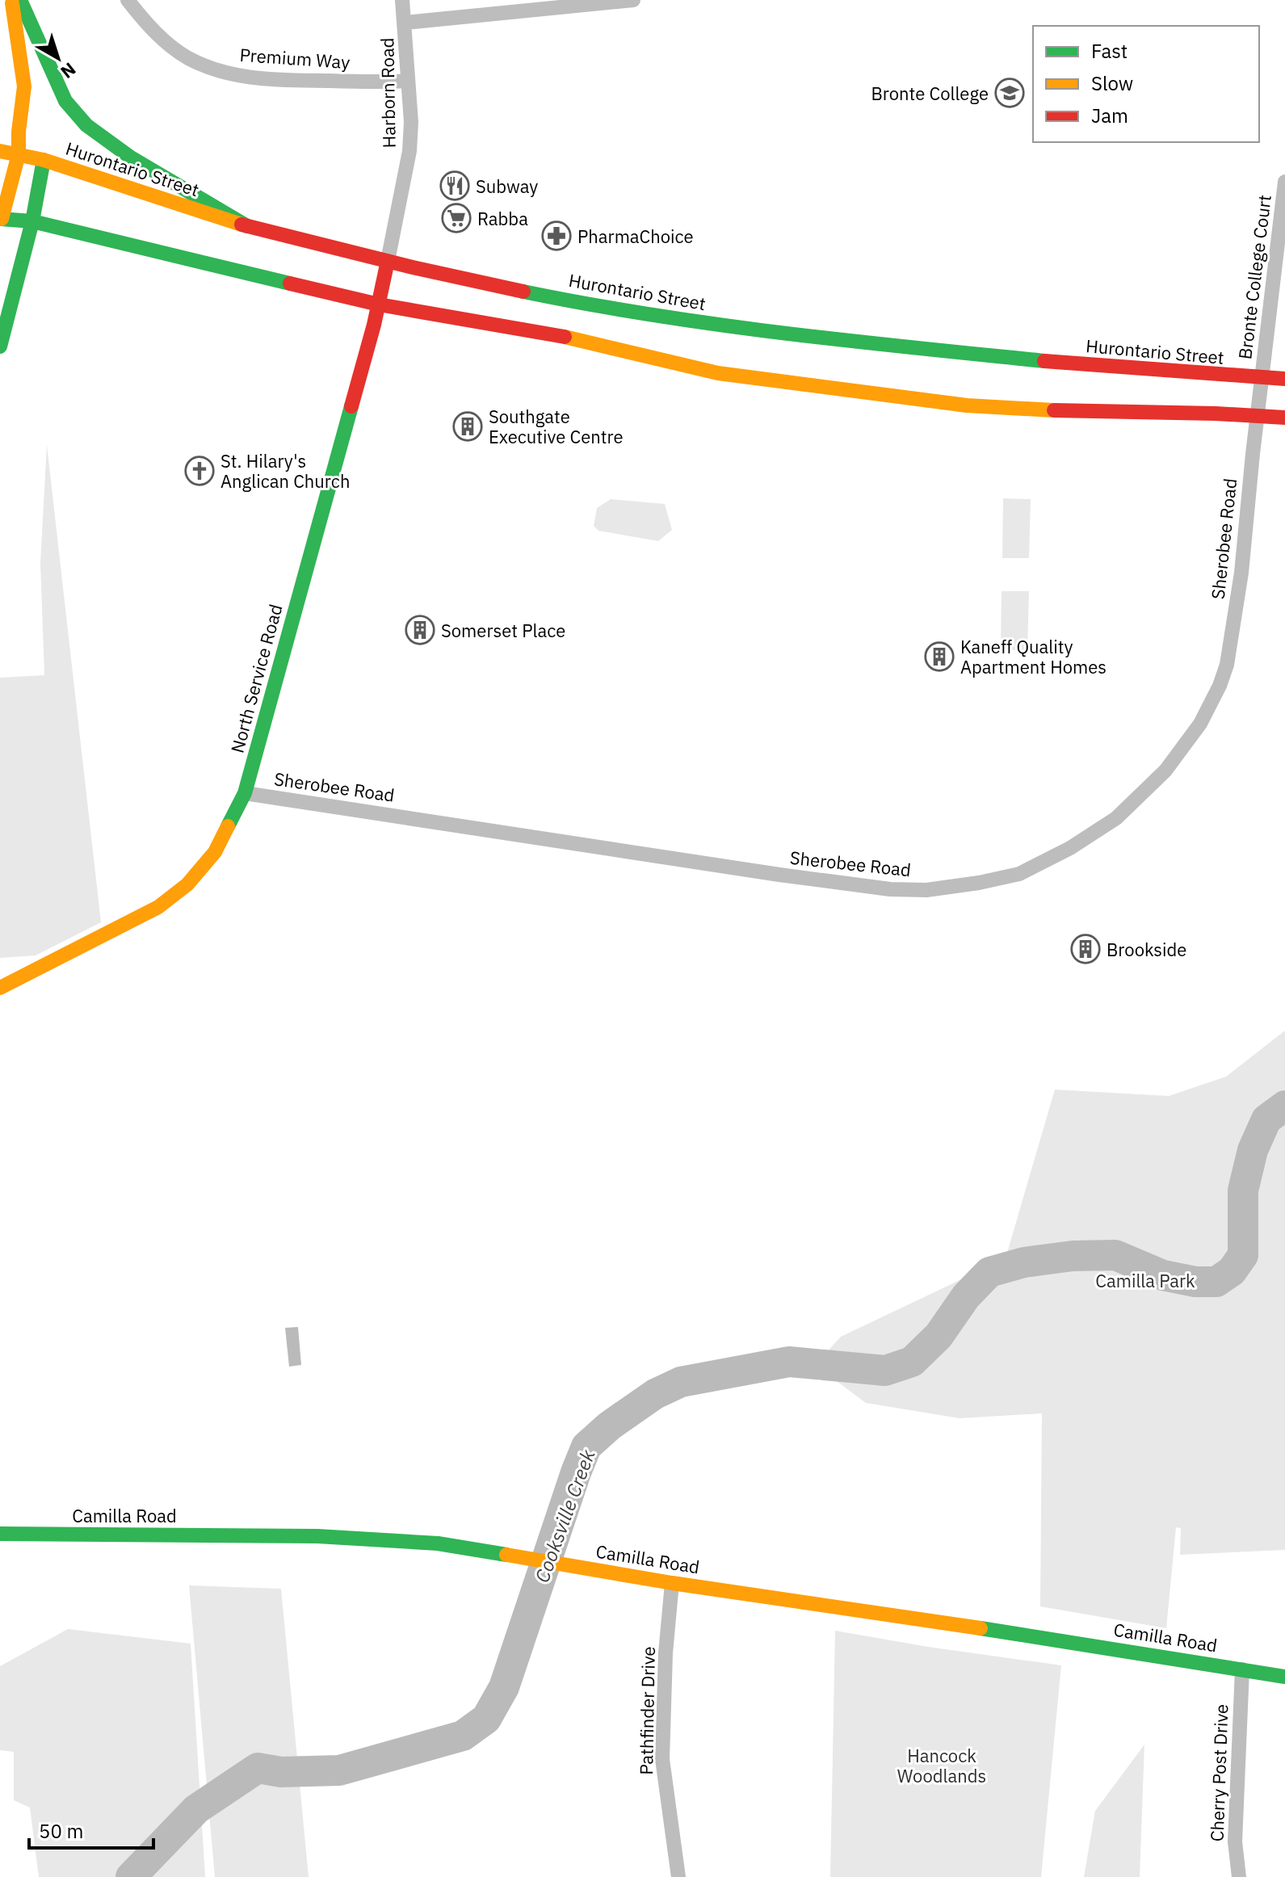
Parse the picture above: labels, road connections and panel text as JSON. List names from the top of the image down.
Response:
{
  "streets": {
    "main road": ["Hurontario Street", "North Service Road", "Camilla Road"],
    "street": [
      "Premium Way",
      "Harborn Road",
      "Bronte College Court",
      "Sherobee Road",
      "Pathfinder Drive",
      "Cherry Post Drive"
    ]
  },
  "crossings": [
    ["Premium Way", "Harborn Road"],
    ["Harborn Road", "Hurontario Street"],
    ["Harborn Road", "North Service Road"],
    ["Hurontario Street", "Bronte College Court"],
    ["Hurontario Street", "Sherobee Road"],
    ["Hurontario Street", "North Service Road"],
    ["Bronte College Court", "Sherobee Road"],
    ["Sherobee Road", "North Service Road"],
    ["Camilla Road", "Pathfinder Drive"],
    ["Camilla Road", "Cherry Post Drive"]
  ],
  "water": ["Cooksville Creek"],
  "parks": ["Camilla Park", "Hancock Woodlands"],
  "places": {
    "school or university": ["Bronte College"],
    "restaurant": ["Subway"],
    "supermarket": ["Rabba"],
    "pharmacy": ["PharmaChoice"],
    "building": [
      "Southgate Executive Centre",
      "Somerset Place",
      "Kaneff Quality Apartment Homes",
      "Brookside"
    ],
    "church": ["St. Hilary's Anglican Church"]
  },
  "legend": ["Fast", "Slow", "Jam"],
  "scale_bar": "50 m",
  "north": "bottom right"
}
